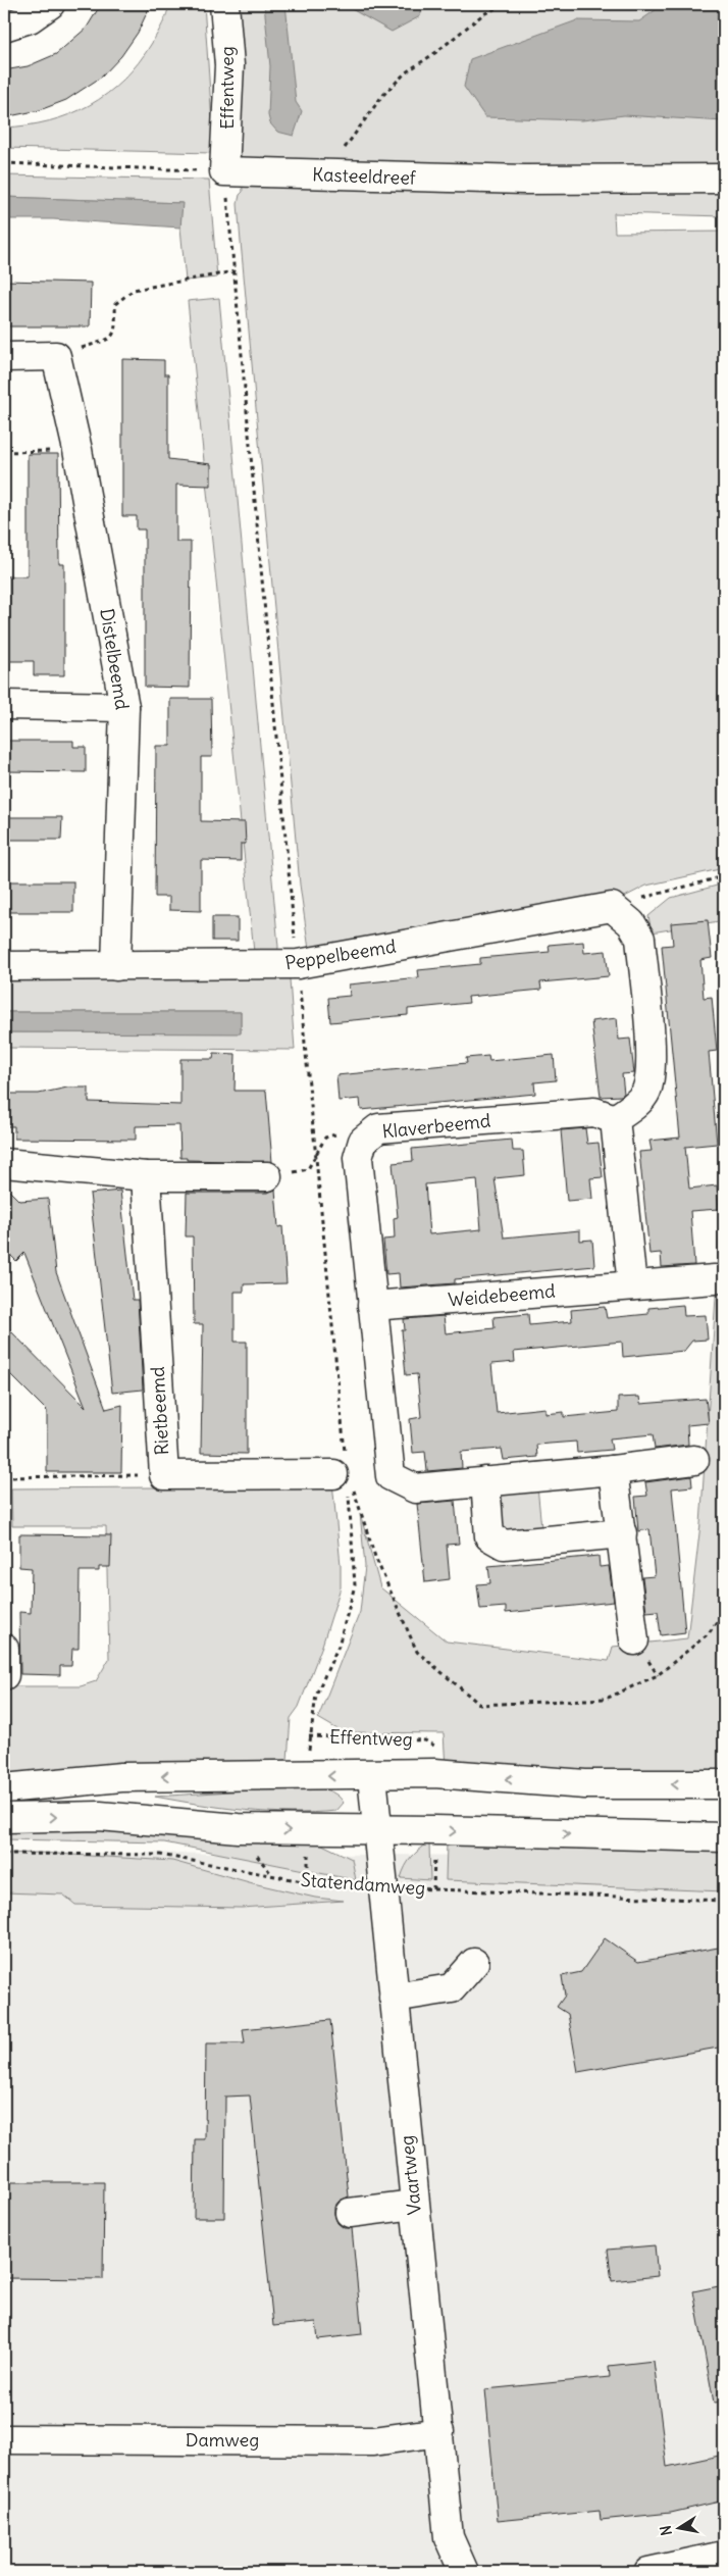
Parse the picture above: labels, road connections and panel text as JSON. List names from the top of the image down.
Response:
{
  "streets": {
    "street": [
      "Effentweg",
      "Kasteeldreef",
      "Distelbeemd",
      "Peppelbeemd",
      "Klaverbeemd",
      "Weidebeemd",
      "Rietbeemd",
      "Vaartweg",
      "Damweg"
    ],
    "path": ["Statendamweg"]
  },
  "crossings": [
    ["Effentweg", "Kasteeldreef"],
    ["Distelbeemd", "Peppelbeemd"],
    ["Klaverbeemd", "Weidebeemd"],
    ["Statendamweg", "Vaartweg"],
    ["Vaartweg", "Damweg"]
  ],
  "north": "left"
}
